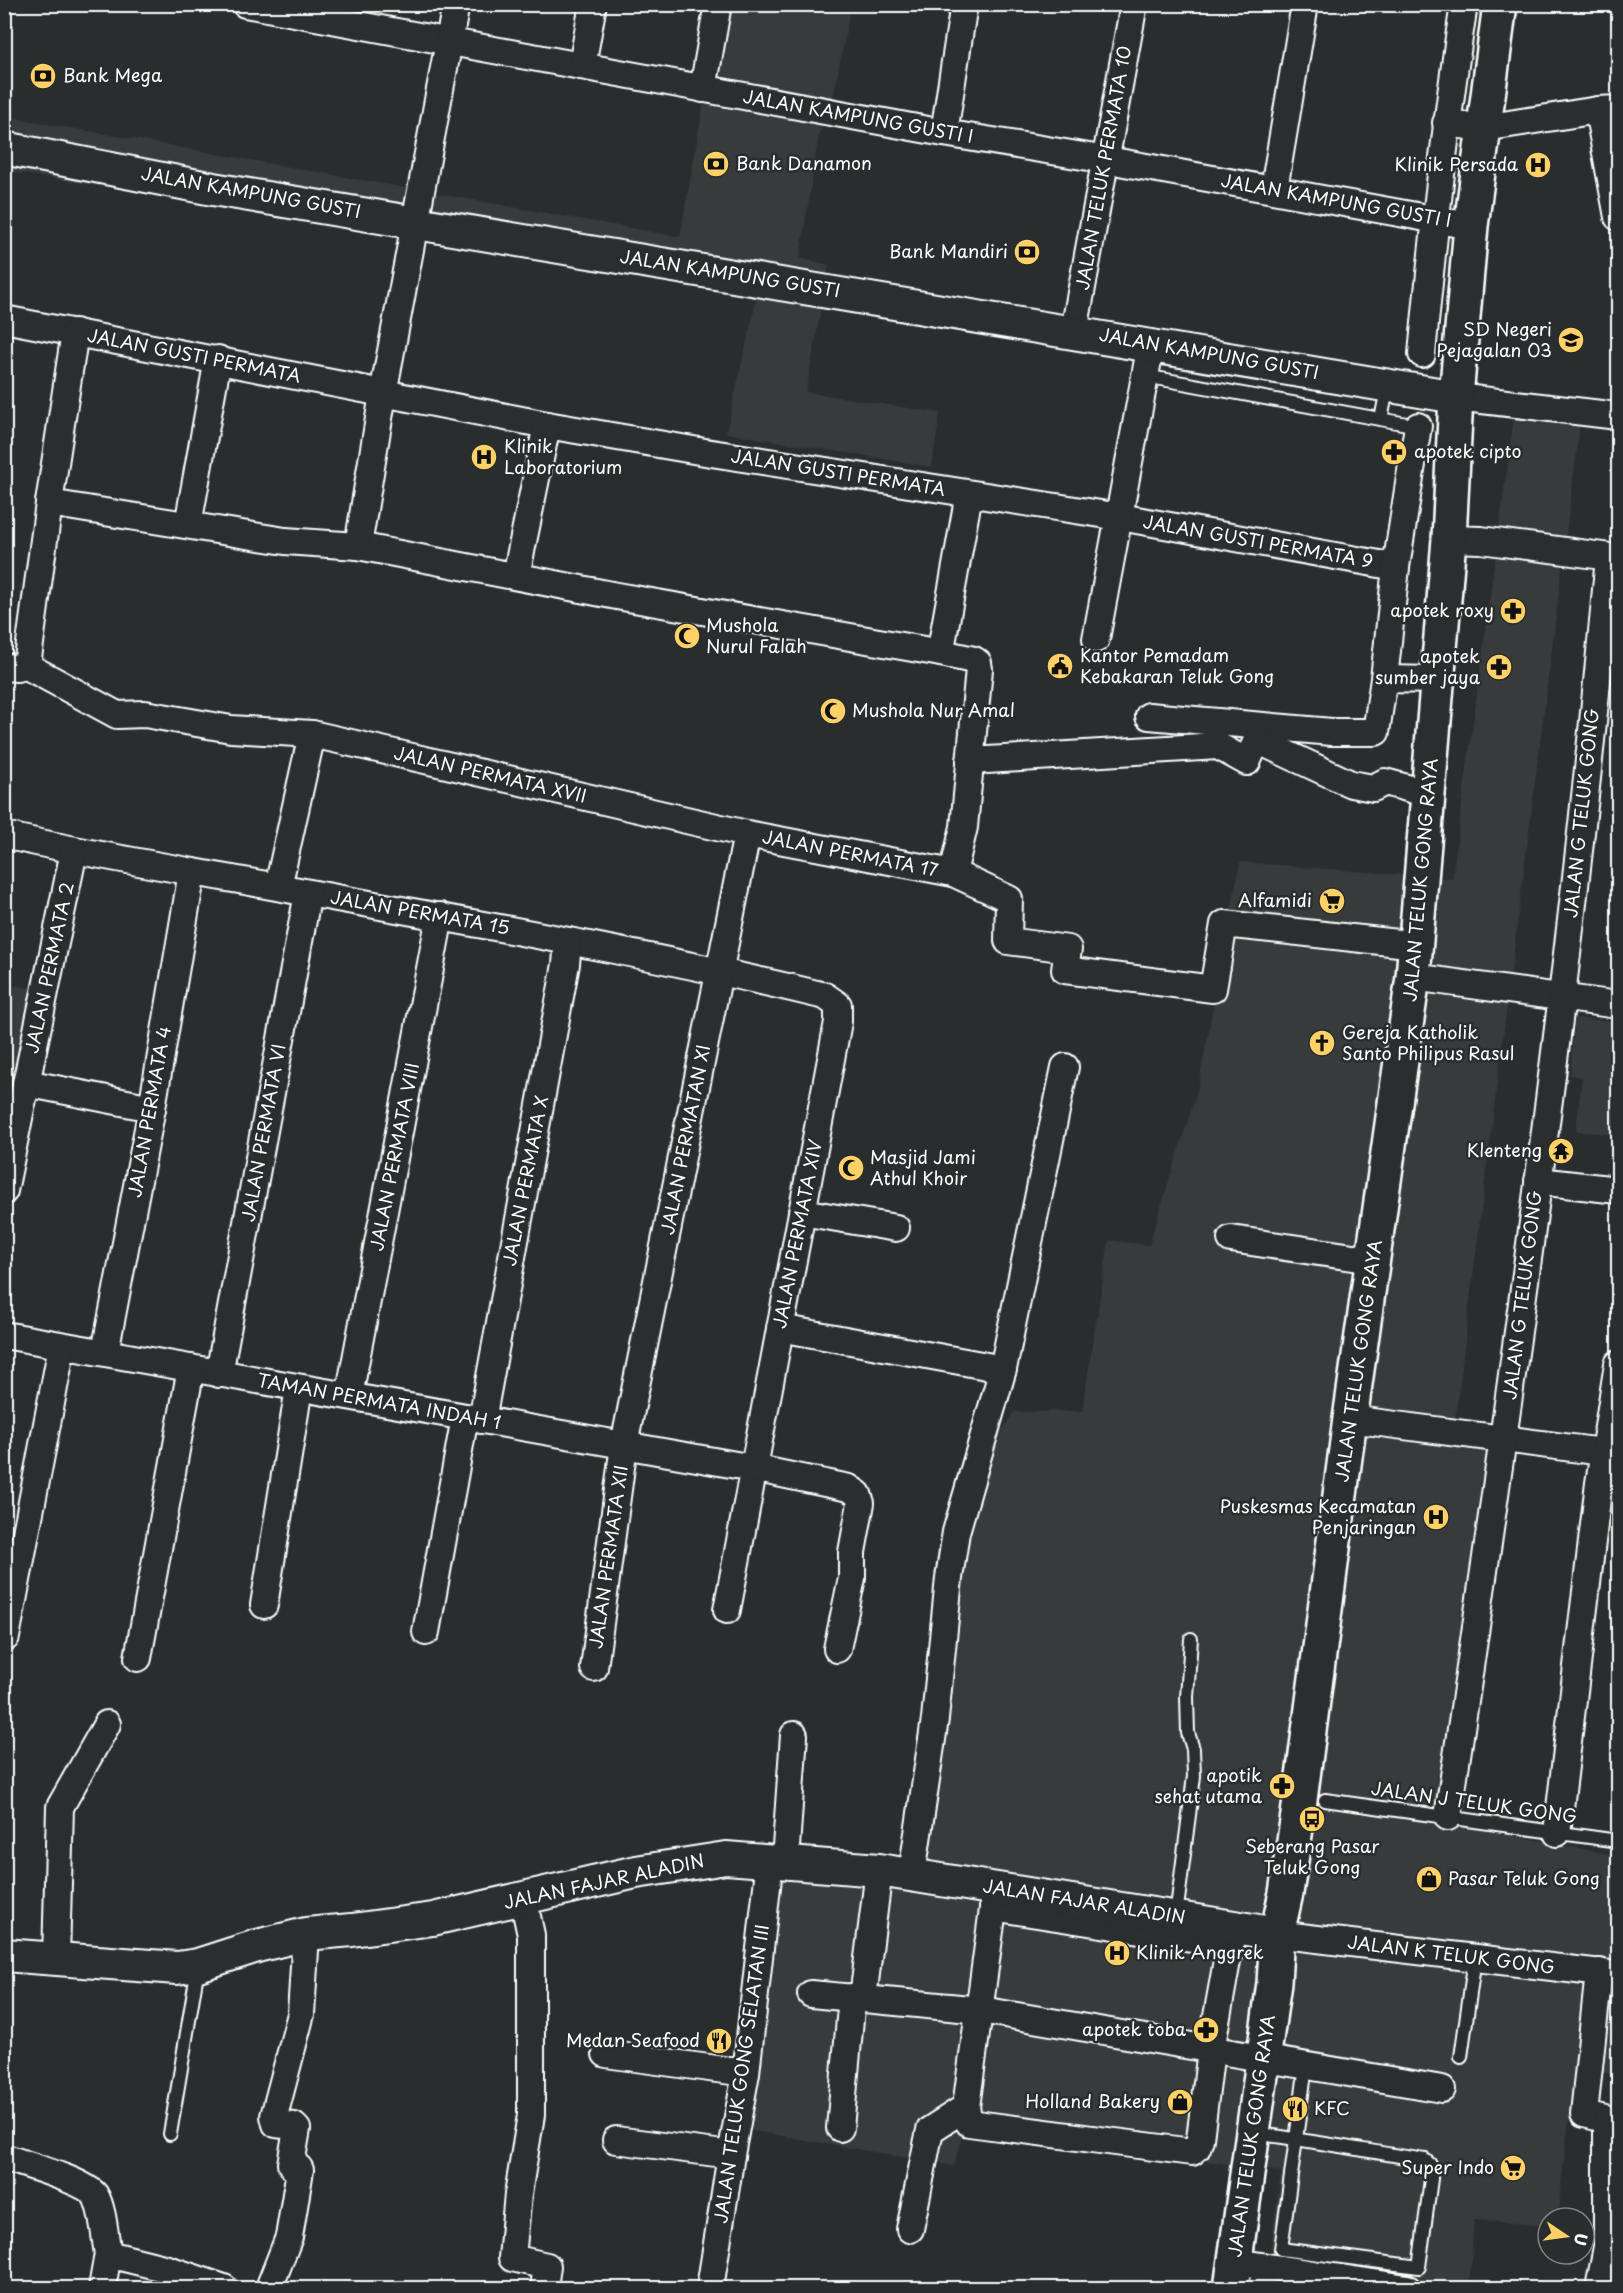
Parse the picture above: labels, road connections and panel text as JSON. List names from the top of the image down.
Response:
{
  "streets": {
    "main road": ["JALAN TELUK GONG RAYA"],
    "street": [
      "JALAN KAMPUNG GUSTI I",
      "JALAN TELUK PERMATA 10",
      "JALAN KAMPUNG GUSTI",
      "JALAN GUSTI PERMATA",
      "JALAN GUSTI PERMATA 9",
      "JALAN PERMATA XVII",
      "JALAN G TELUK GONG",
      "JALAN PERMATA 17",
      "JALAN PERMATA 15",
      "JALAN PERMATA 2",
      "JALAN PERMATA 4",
      "JALAN PERMATA VI",
      "JALAN PERMATAN XI",
      "JALAN PERMATA VIII",
      "JALAN PERMATA X",
      "JALAN PERMATA XIV",
      "TAMAN PERMATA INDAH 1",
      "JALAN PERMATA XII",
      "JALAN FAJAR ALADIN",
      "JALAN K TELUK GONG",
      "JALAN TELUK GONG SELATAN III"
    ],
    "lane": ["JALAN J TELUK GONG"]
  },
  "crossings": [
    ["JALAN KAMPUNG GUSTI I", "JALAN TELUK PERMATA 10"],
    ["JALAN KAMPUNG GUSTI I", "JALAN TELUK GONG RAYA"],
    ["JALAN TELUK PERMATA 10", "JALAN KAMPUNG GUSTI"],
    ["JALAN KAMPUNG GUSTI", "JALAN TELUK GONG RAYA"],
    ["JALAN GUSTI PERMATA", "JALAN GUSTI PERMATA 9"],
    ["JALAN PERMATA XVII", "JALAN PERMATA 17"],
    ["JALAN PERMATA XVII", "JALAN PERMATAN XI"],
    ["JALAN G TELUK GONG", "JALAN J TELUK GONG"],
    ["JALAN PERMATA 17", "JALAN TELUK GONG RAYA"],
    ["JALAN PERMATA 17", "JALAN PERMATAN XI"],
    ["JALAN TELUK GONG RAYA", "JALAN FAJAR ALADIN"],
    ["JALAN TELUK GONG RAYA", "JALAN K TELUK GONG"],
    ["JALAN PERMATA 15", "JALAN PERMATA 2"],
    ["JALAN PERMATA 15", "JALAN PERMATA 4"],
    ["JALAN PERMATA 15", "JALAN PERMATA VI"],
    ["JALAN PERMATA 15", "JALAN PERMATAN XI"],
    ["JALAN PERMATA 15", "JALAN PERMATA VIII"],
    ["JALAN PERMATA 15", "JALAN PERMATA X"],
    ["JALAN PERMATA 15", "JALAN PERMATA XIV"],
    ["JALAN PERMATA 4", "TAMAN PERMATA INDAH 1"],
    ["JALAN PERMATA VI", "TAMAN PERMATA INDAH 1"],
    ["JALAN PERMATAN XI", "TAMAN PERMATA INDAH 1"],
    ["JALAN PERMATAN XI", "JALAN PERMATA XII"],
    ["JALAN PERMATA VIII", "TAMAN PERMATA INDAH 1"],
    ["JALAN PERMATA X", "TAMAN PERMATA INDAH 1"],
    ["JALAN PERMATA XIV", "TAMAN PERMATA INDAH 1"],
    ["TAMAN PERMATA INDAH 1", "JALAN PERMATA XII"],
    ["JALAN FAJAR ALADIN", "JALAN K TELUK GONG"],
    ["JALAN FAJAR ALADIN", "JALAN TELUK GONG SELATAN III"]
  ],
  "places": {
    "bank": ["Bank Mega", "Bank Danamon", "Bank Mandiri"],
    "hospital": [
      "Klinik Persada",
      "Klinik Laboratorium",
      "Puskesmas Kecamatan Penjaringan",
      "Klinik Anggrek"
    ],
    "school or university": ["SD Negeri Pejagalan 03"],
    "pharmacy": [
      "apotek cipto",
      "apotek roxy",
      "apotek sumber jaya",
      "apotik sehat utama",
      "apotek toba"
    ],
    "mosque": ["Mushola Nurul Falah", "Mushola Nur Amal", "Masjid Jami Athul Khoir"],
    "public building": ["Kantor Pemadam Kebakaran Teluk Gong"],
    "supermarket": ["Alfamidi", "Super Indo"],
    "church": ["Gereja Katholik Santo Philipus Rasul"],
    "temple": ["Klenteng"],
    "bus stop": ["Seberang Pasar Teluk Gong"],
    "shop": ["Pasar Teluk Gong", "Holland Bakery"],
    "restaurant": ["Medan Seafood", "KFC"]
  },
  "north": "right"
}
